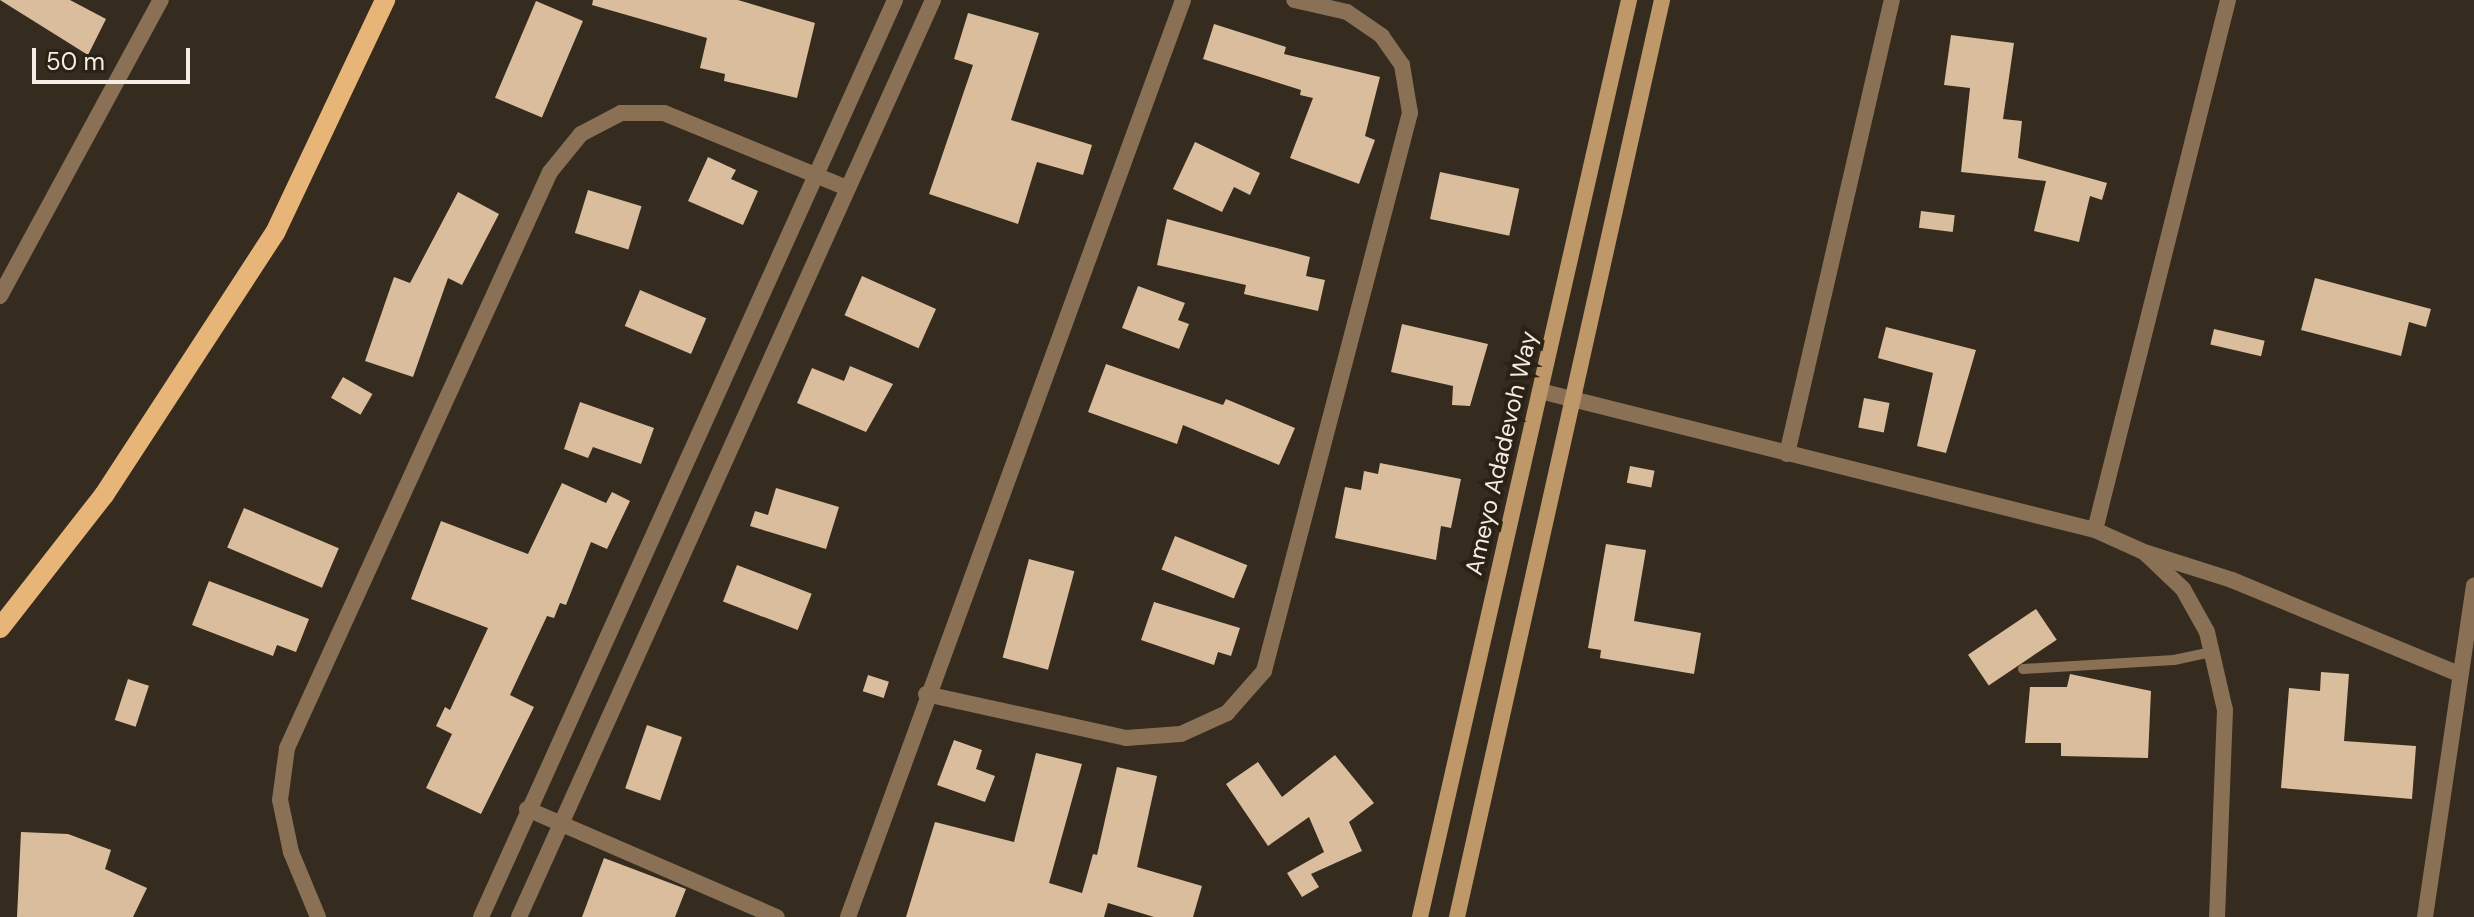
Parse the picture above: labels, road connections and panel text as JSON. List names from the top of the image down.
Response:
{
  "streets": {
    "street": ["Ameyo Adadevoh Way"]
  },
  "scale_bar": "50 m"
}
